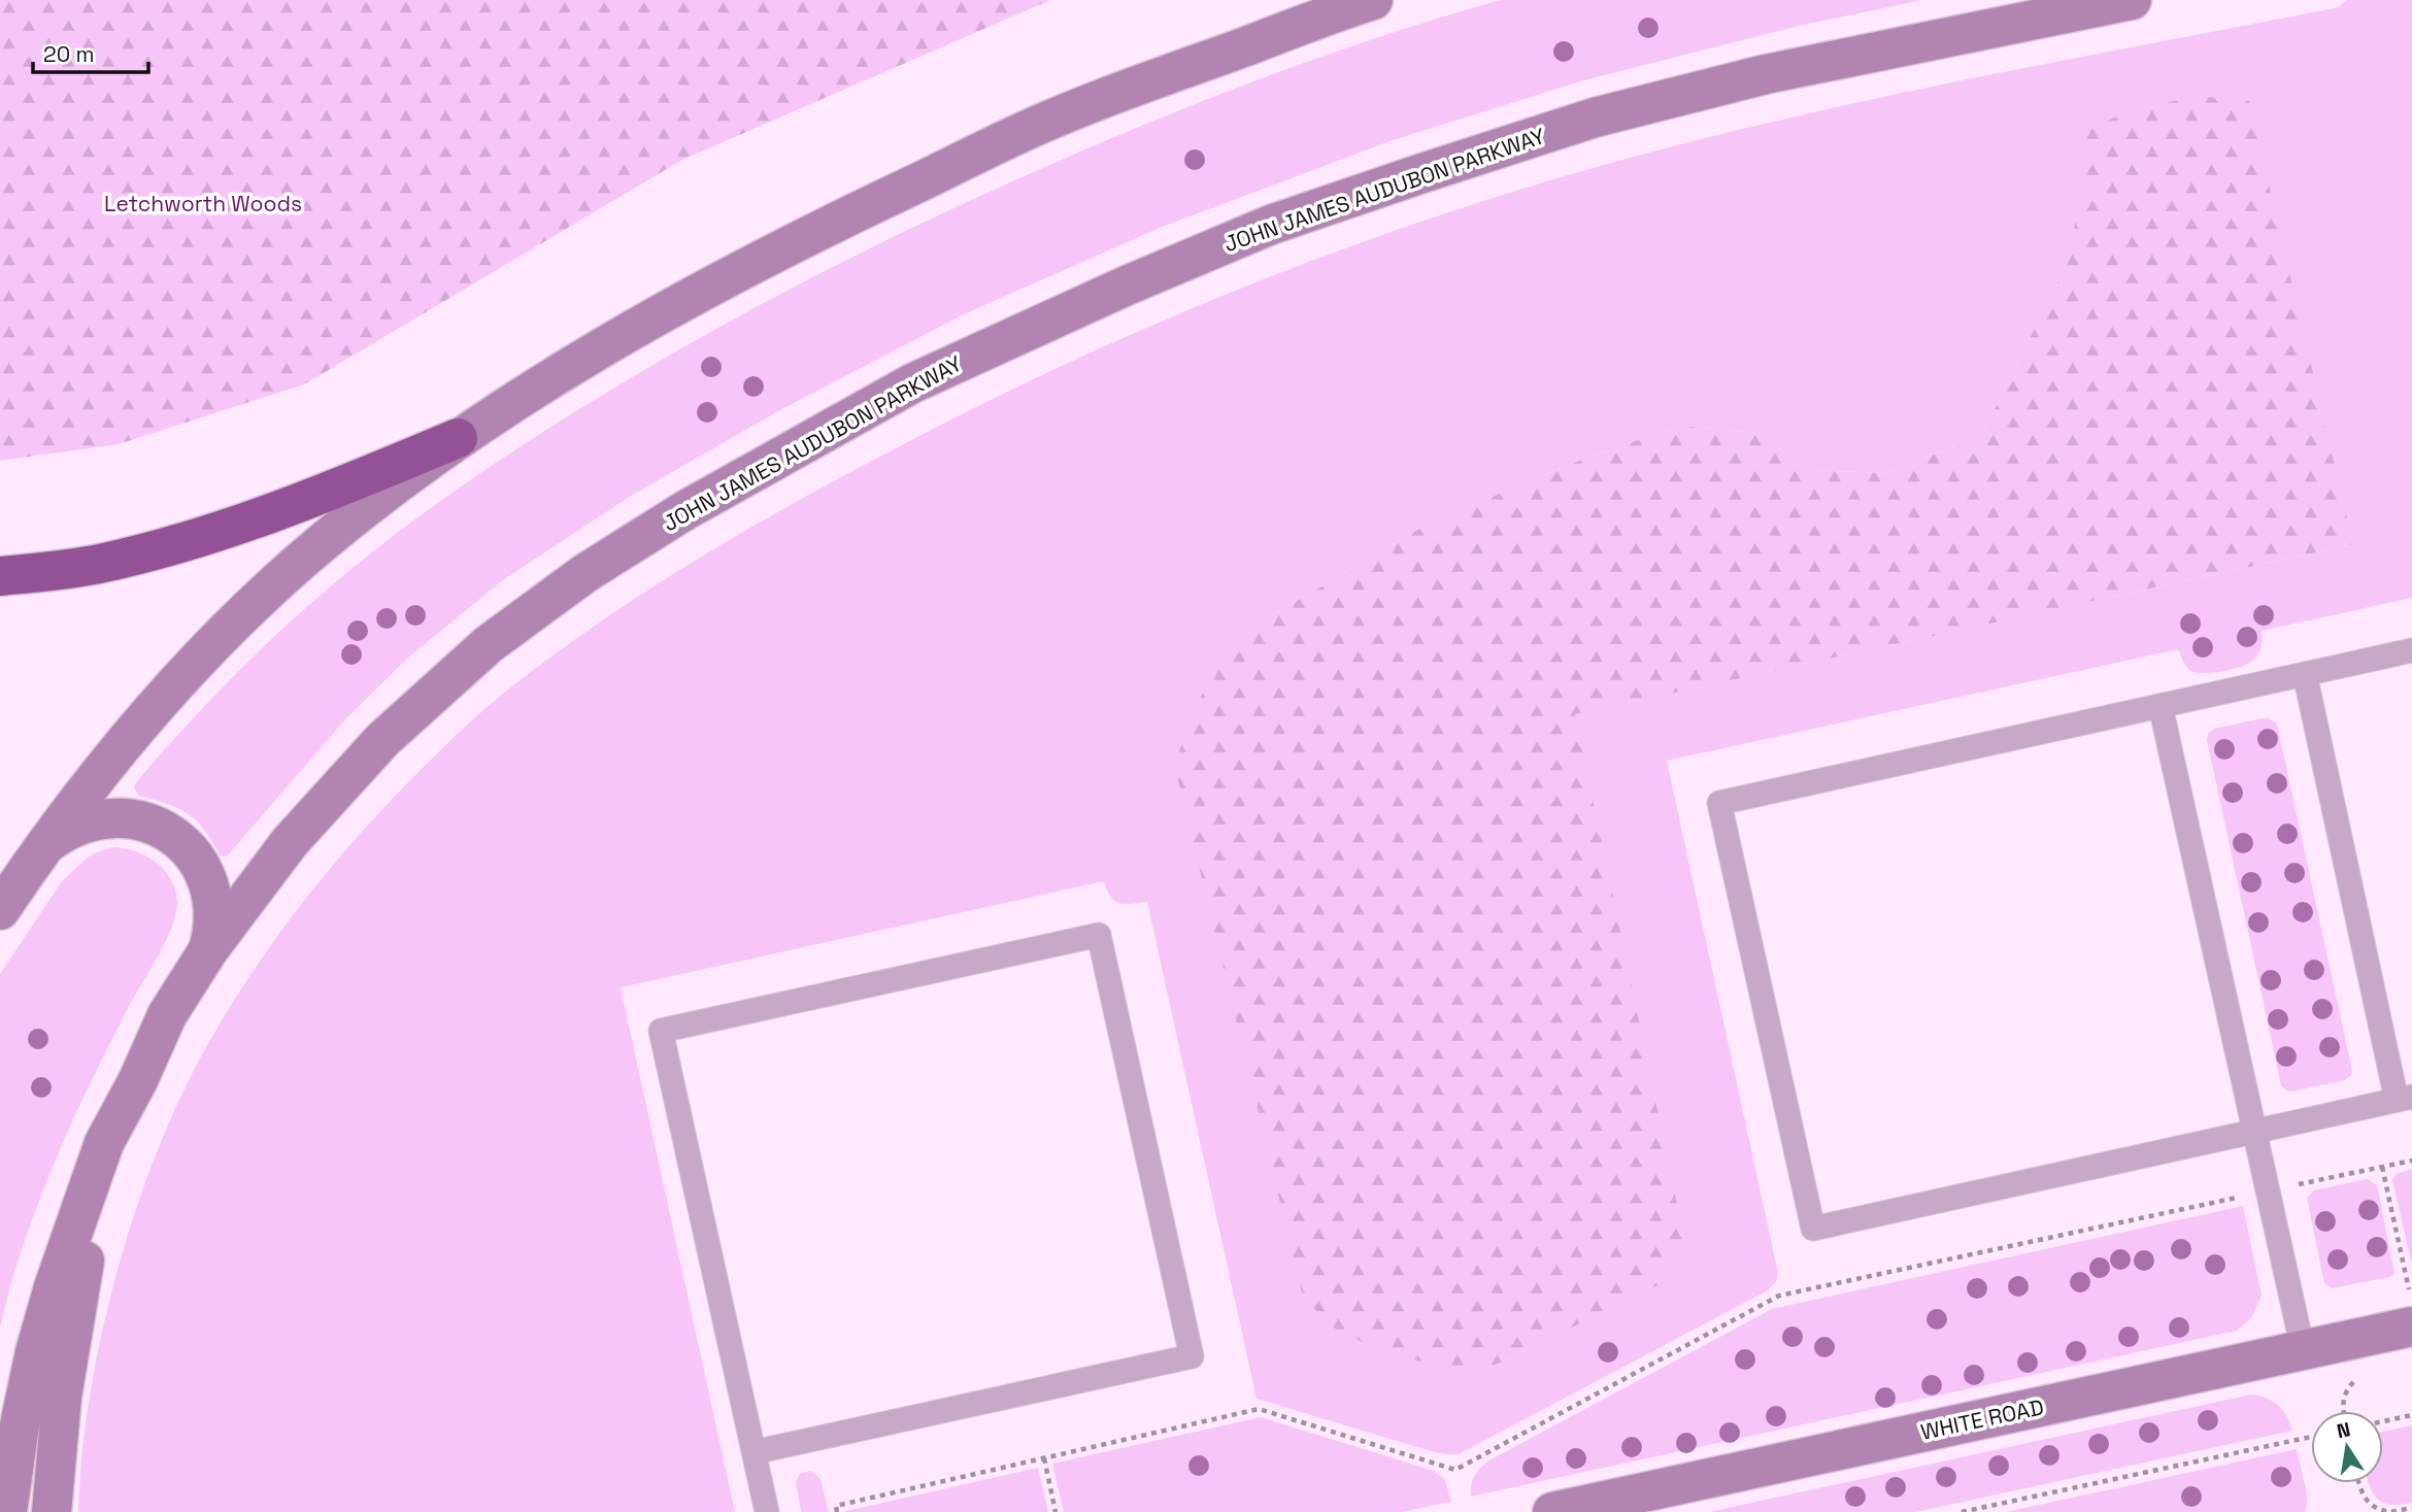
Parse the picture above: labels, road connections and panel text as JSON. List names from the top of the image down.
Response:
{
  "streets": {
    "main road": ["JOHN JAMES AUDUBON PARKWAY", "WHITE ROAD"]
  },
  "parks": ["Letchworth Woods"],
  "scale_bar": "20 m",
  "north": "top"
}
